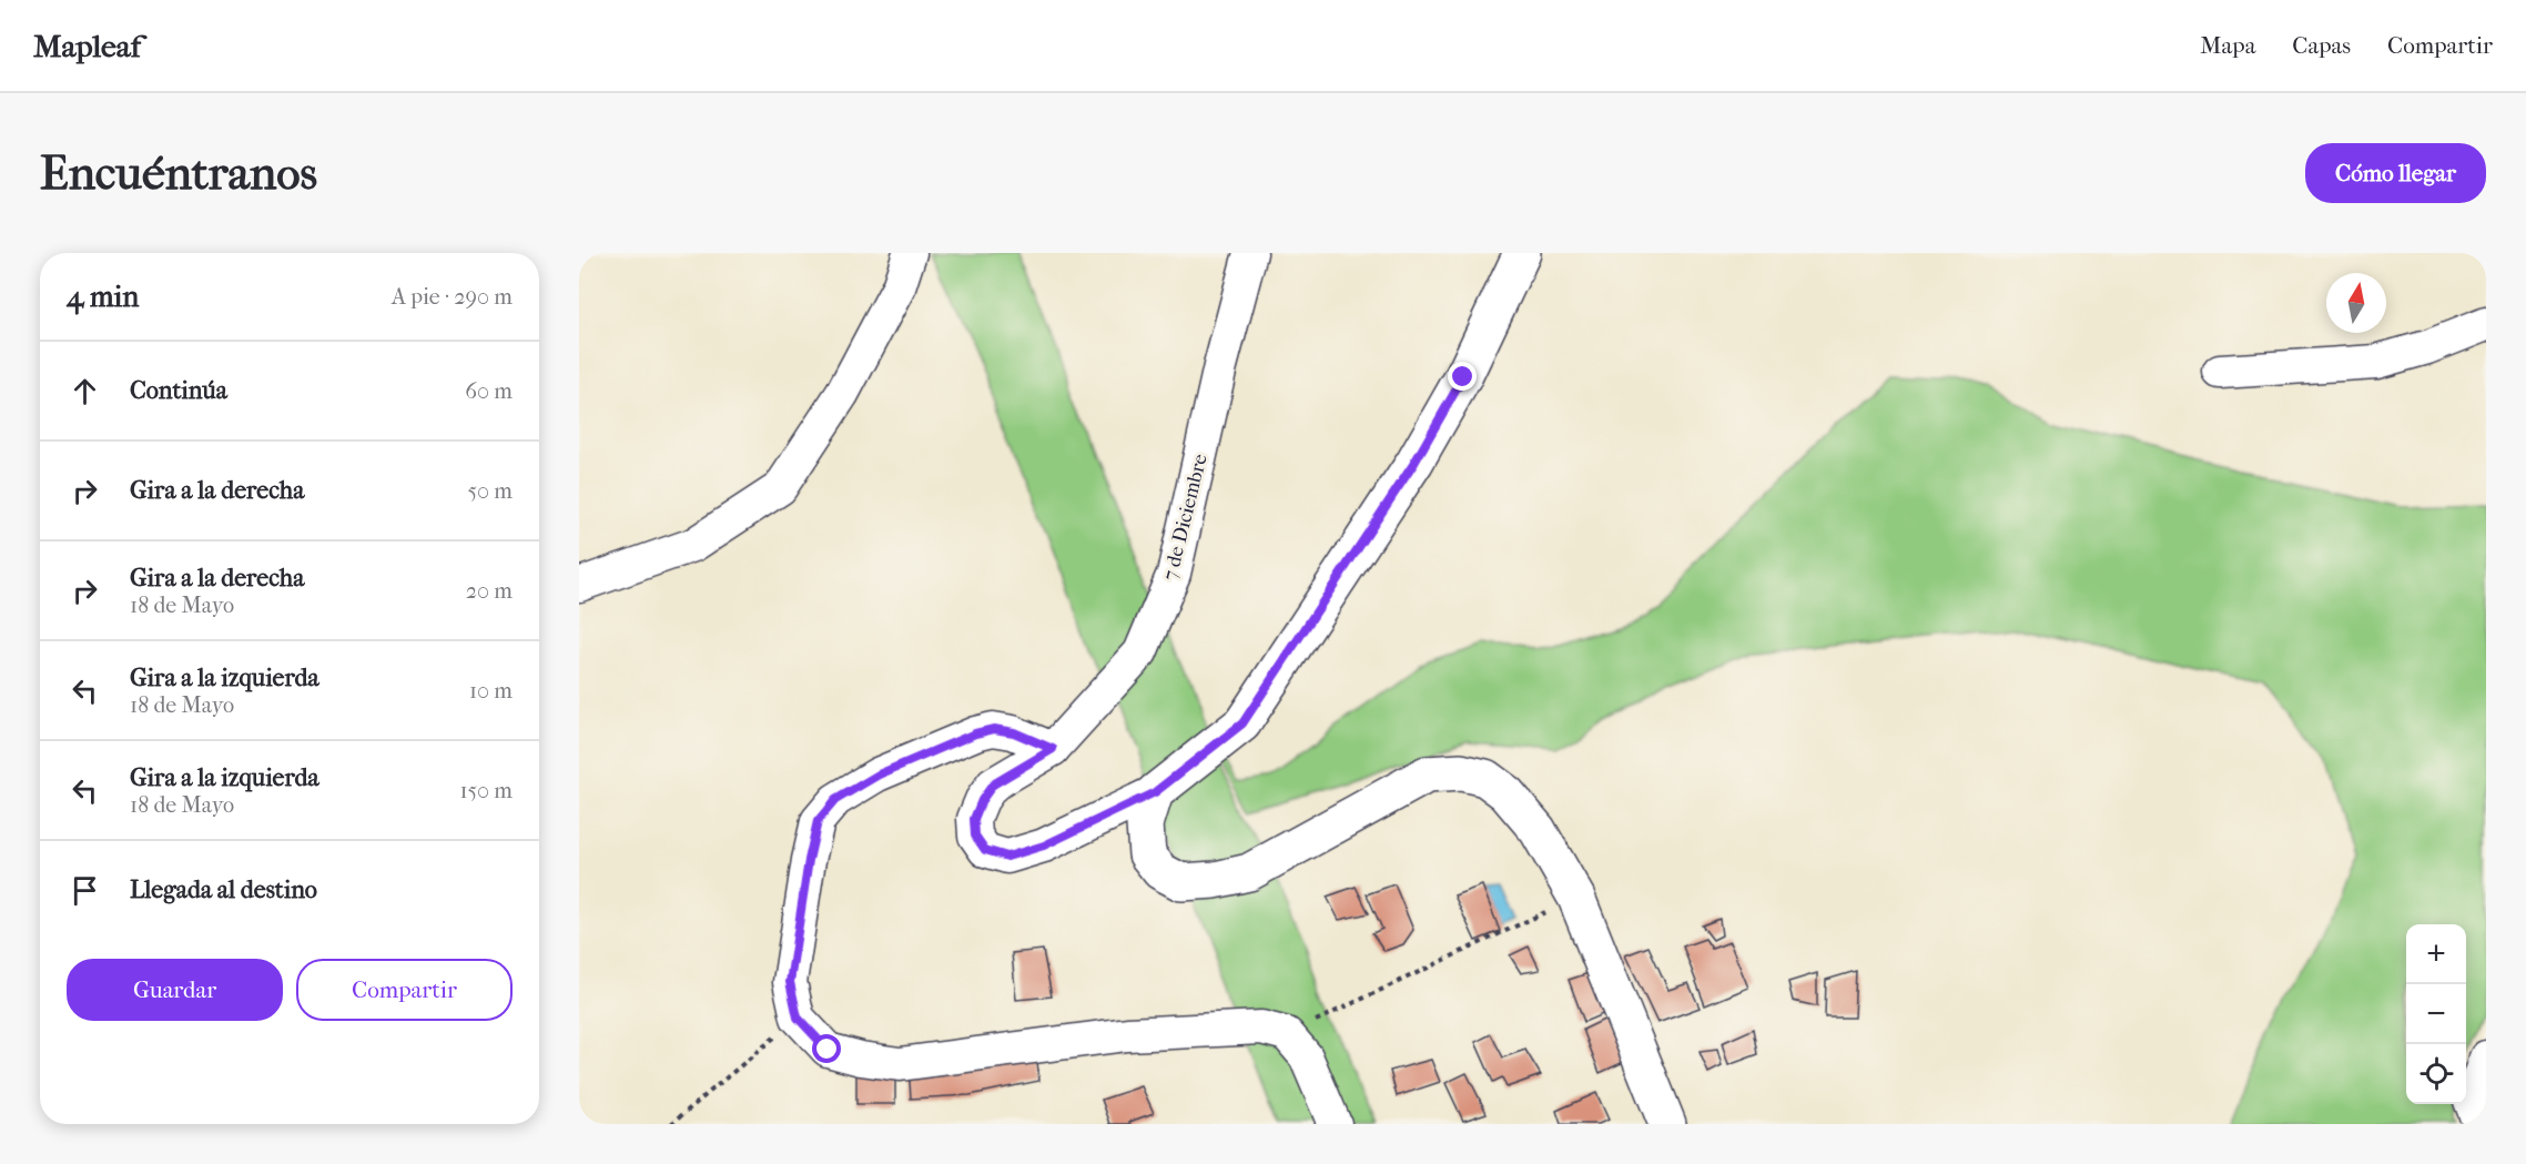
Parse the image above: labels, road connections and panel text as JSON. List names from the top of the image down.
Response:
{
  "streets": {
    "street": ["7 de Diciembre"]
  },
  "north": "top",
  "page": {
    "header": "Mapleaf",
    "nav": ["Mapa", "Capas", "Compartir"],
    "buttons": [
      "Cómo llegar",
      ["Guardar", "Compartir"]
    ],
    "title": "Encuéntranos",
    "heading": ["4 min", "A pie · 290 m"],
    "list": [
      ["Continúa", "60 m"],
      ["Gira a la derecha", "50 m"],
      ["Gira a la derecha", "18 de Mayo", "20 m"],
      ["Gira a la izquierda", "18 de Mayo", "10 m"],
      ["Gira a la izquierda", "18 de Mayo", "150 m"],
      "Llegada al destino"
    ],
    "map_buttons": ["+", "−"]
  }
}
